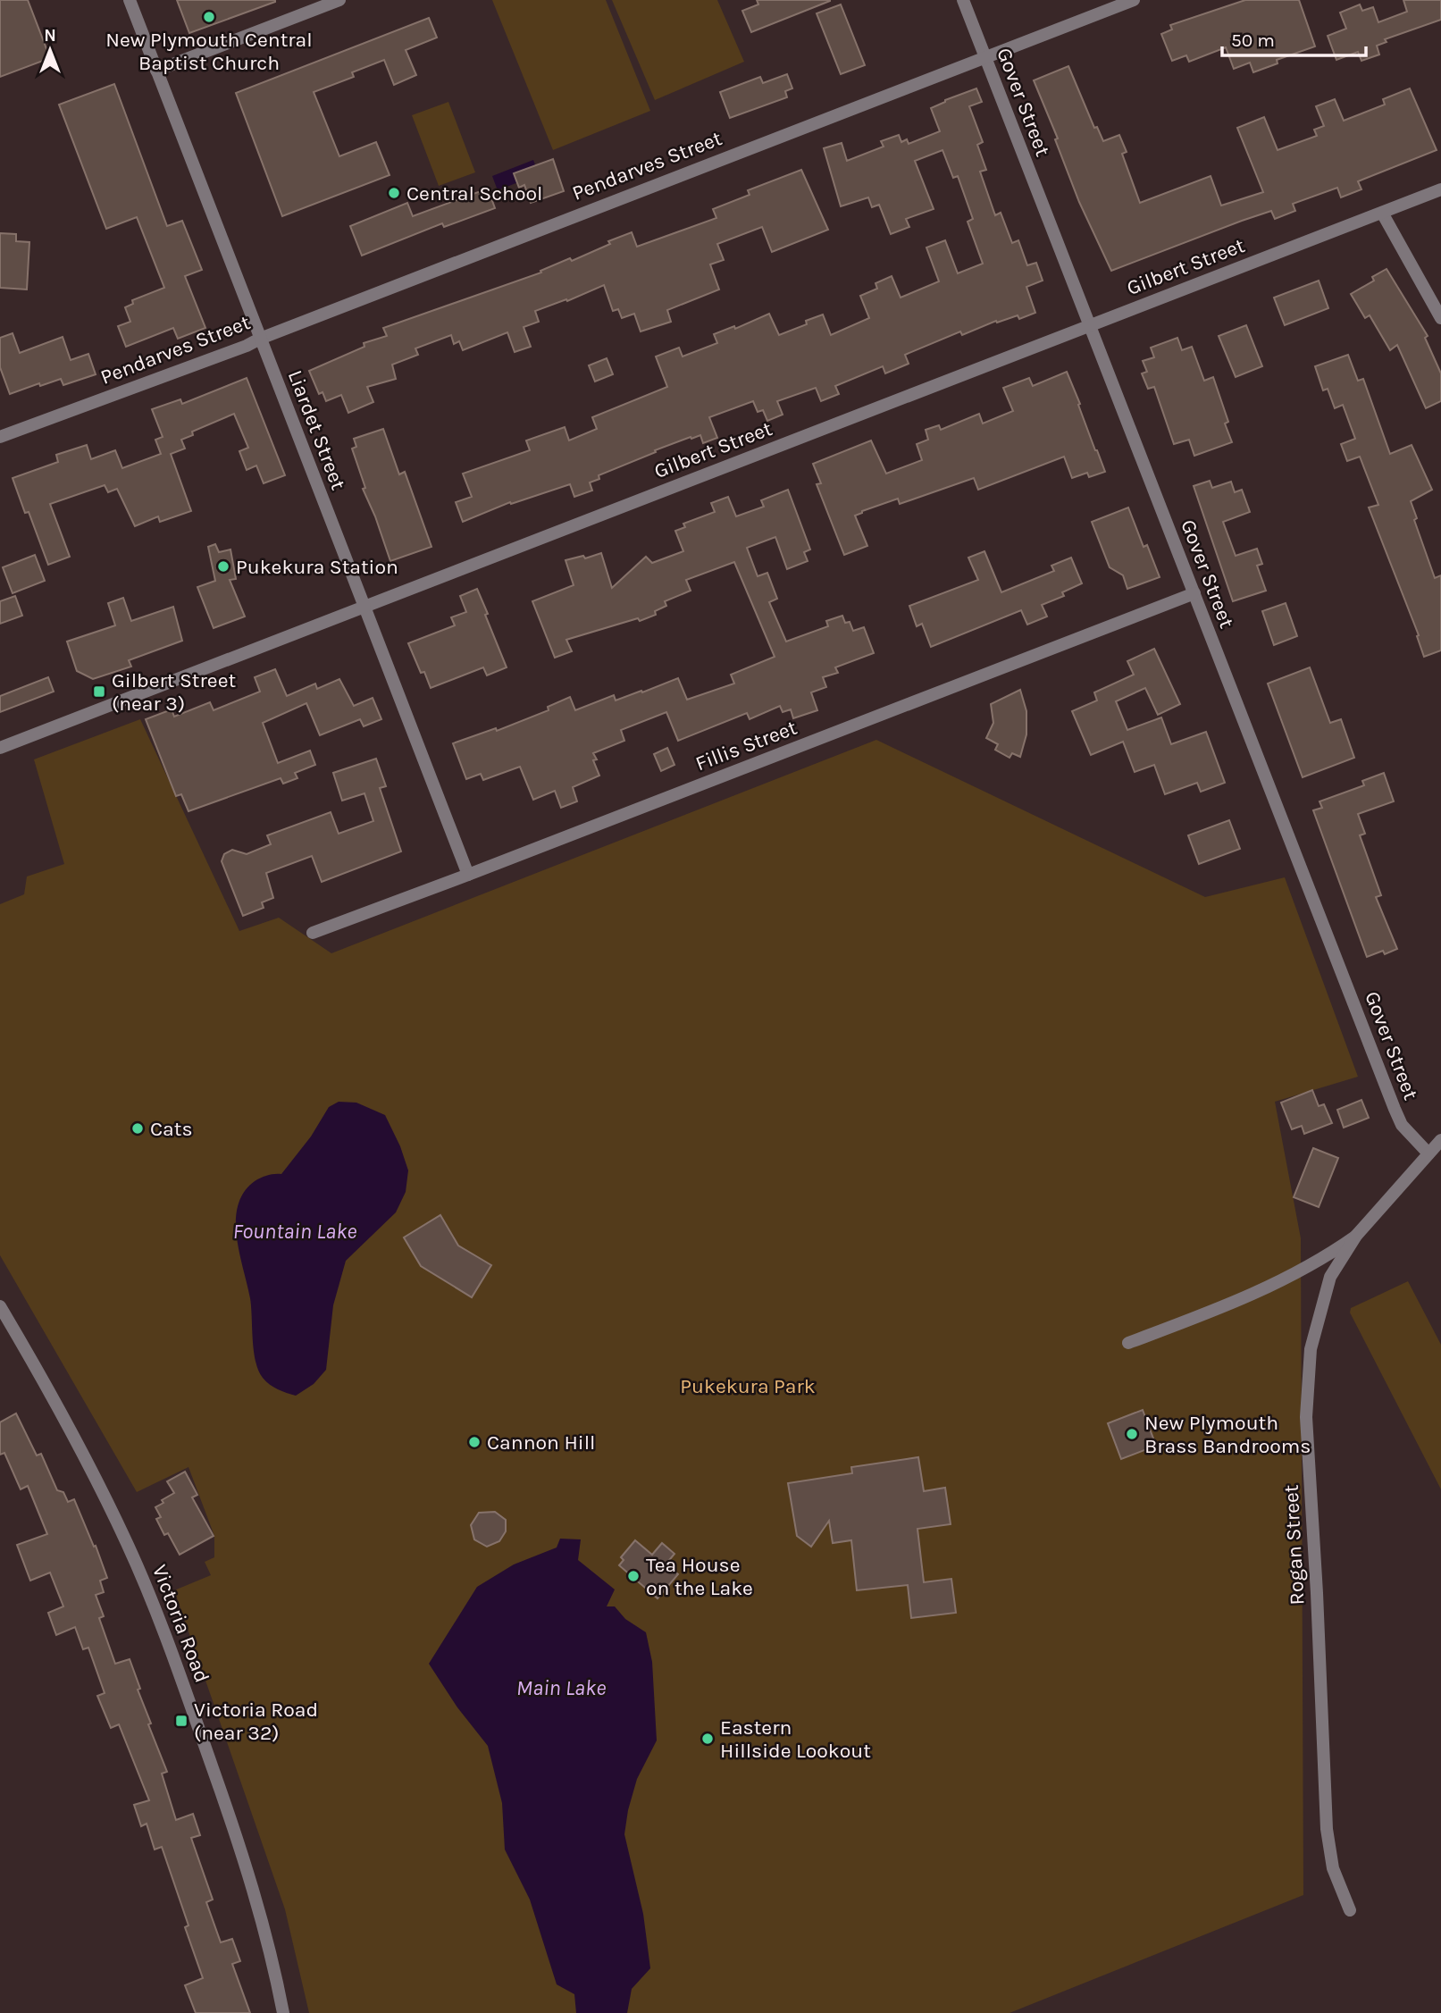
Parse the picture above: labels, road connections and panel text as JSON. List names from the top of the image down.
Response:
{
  "streets": {
    "street": [
      "Gover Street",
      "Pendarves Street",
      "Gilbert Street",
      "Liardet Street",
      "Fillis Street",
      "Rogan Street",
      "Victoria Road"
    ]
  },
  "crossings": [
    ["Gover Street", "Pendarves Street"],
    ["Gover Street", "Gilbert Street"],
    ["Gover Street", "Fillis Street"],
    ["Gover Street", "Rogan Street"],
    ["Pendarves Street", "Liardet Street"],
    ["Gilbert Street", "Liardet Street"],
    ["Liardet Street", "Fillis Street"]
  ],
  "water": ["Fountain Lake", "Main Lake"],
  "parks": ["Pukekura Park"],
  "places": {
    "other": [
      "New Plymouth Central Baptist Church",
      "Central School",
      "Pukekura Station",
      "Cats",
      "New Plymouth Brass Bandrooms",
      "Cannon Hill",
      "Tea House on the Lake",
      "Eastern Hillside Lookout"
    ],
    "transit": ["Gilbert Street (near 3)", "Victoria Road (near 32)"]
  },
  "scale_bar": "50 m",
  "north": "top"
}
